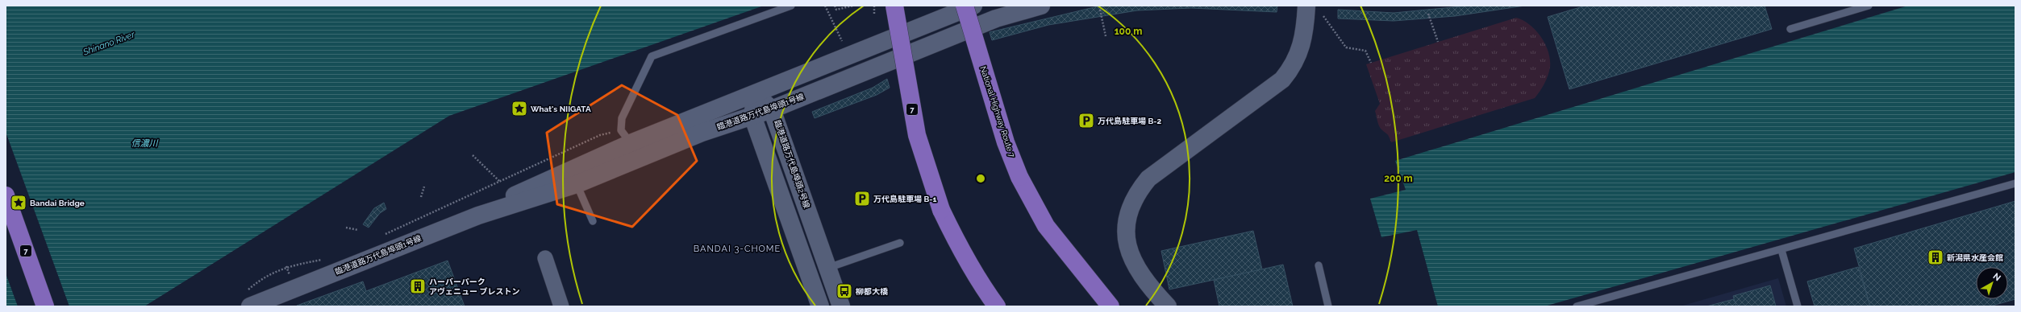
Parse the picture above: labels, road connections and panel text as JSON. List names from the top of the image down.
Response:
{
  "streets": {
    "highway": ["7", "National Highway Route 7"],
    "street": ["臨港道路万代島埠頭1号線", "臨港道路万代島埠頭2号線"]
  },
  "crossings": [
    ["臨港道路万代島埠頭1号線", "臨港道路万代島埠頭2号線"]
  ],
  "districts": ["BANDAI 3-CHOME"],
  "water": ["Shinano River", "信濃川"],
  "places": {
    "place": ["What's NIIGATA", "Bandai Bridge"],
    "parking": ["万代島駐車場 B-2", "万代島駐車場 B-1"],
    "building": ["新潟県水産会館", "ハーバーパーク アヴェニュー ブレストン"],
    "bus stop": ["柳都大橋"]
  },
  "north": "top right",
  "rings": ["100 m", "200 m"]
}
